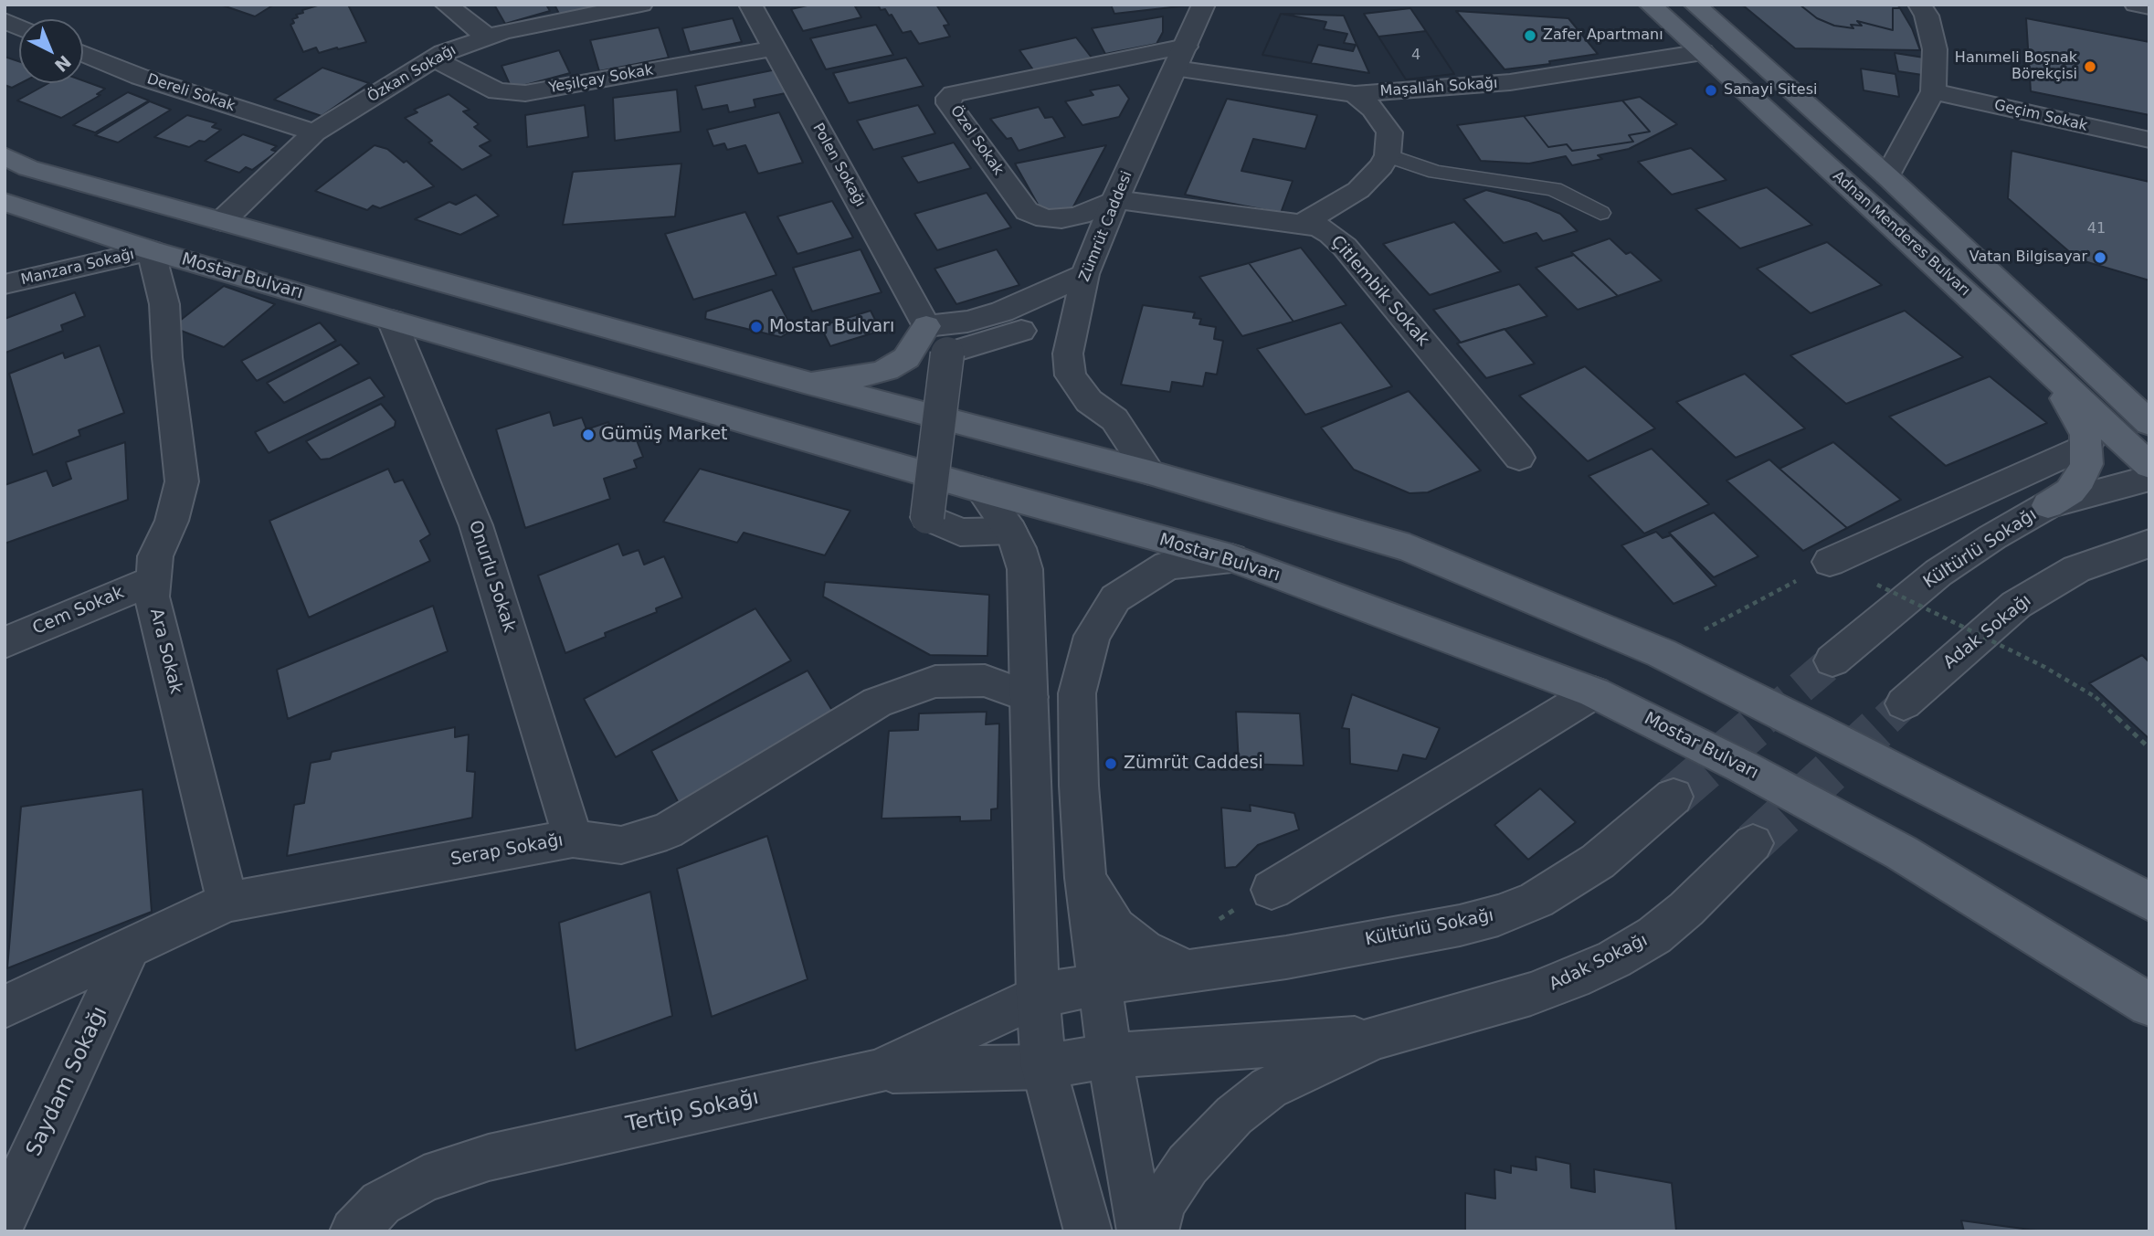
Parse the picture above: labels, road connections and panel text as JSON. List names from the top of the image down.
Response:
{
  "streets": {
    "main road": ["Adnan Menderes Bulvarı", "Mostar Bulvarı"],
    "street": [
      "Özkan Sokağı",
      "Yeşilçay Sokak",
      "Maşallah Sokağı",
      "Dereli Sokak",
      "Geçim Sokak",
      "Özel Sokak",
      "Polen Sokağı",
      "Zümrüt Caddesi",
      "Manzara Sokağı",
      "Çitlembik Sokak",
      "Kültürlü Sokağı",
      "Onurlu Sokak",
      "Cem Sokak",
      "Adak Sokağı",
      "Ara Sokak",
      "Serap Sokağı",
      "Saydam Sokağı",
      "Tertip Sokağı"
    ]
  },
  "crossings": [
    ["Özkan Sokağı", "Yeşilçay Sokak"],
    ["Özkan Sokağı", "Dereli Sokak"],
    ["Yeşilçay Sokak", "Polen Sokağı"],
    ["Maşallah Sokağı", "Özel Sokak"],
    ["Maşallah Sokağı", "Zümrüt Caddesi"],
    ["Maşallah Sokağı", "Adnan Menderes Bulvarı"],
    ["Özel Sokak", "Zümrüt Caddesi"],
    ["Özel Sokak", "Çitlembik Sokak"],
    ["Zümrüt Caddesi", "Çitlembik Sokak"],
    ["Manzara Sokağı", "Mostar Bulvarı"],
    ["Manzara Sokağı", "Ara Sokak"],
    ["Mostar Bulvarı", "Onurlu Sokak"],
    ["Mostar Bulvarı", "Ara Sokak"],
    ["Kültürlü Sokağı", "Tertip Sokağı"],
    ["Onurlu Sokak", "Serap Sokağı"],
    ["Cem Sokak", "Ara Sokak"],
    ["Ara Sokak", "Serap Sokağı"],
    ["Serap Sokağı", "Saydam Sokağı"]
  ],
  "places": [
    "Zafer Apartmanı",
    "Hanımeli Boşnak Börekçisi",
    "Sanayi Sitesi",
    "Vatan Bilgisayar",
    "Mostar Bulvarı",
    "Gümüş Market",
    "Zümrüt Caddesi"
  ],
  "house_numbers": ["4", "41"],
  "north": "bottom right"
}
